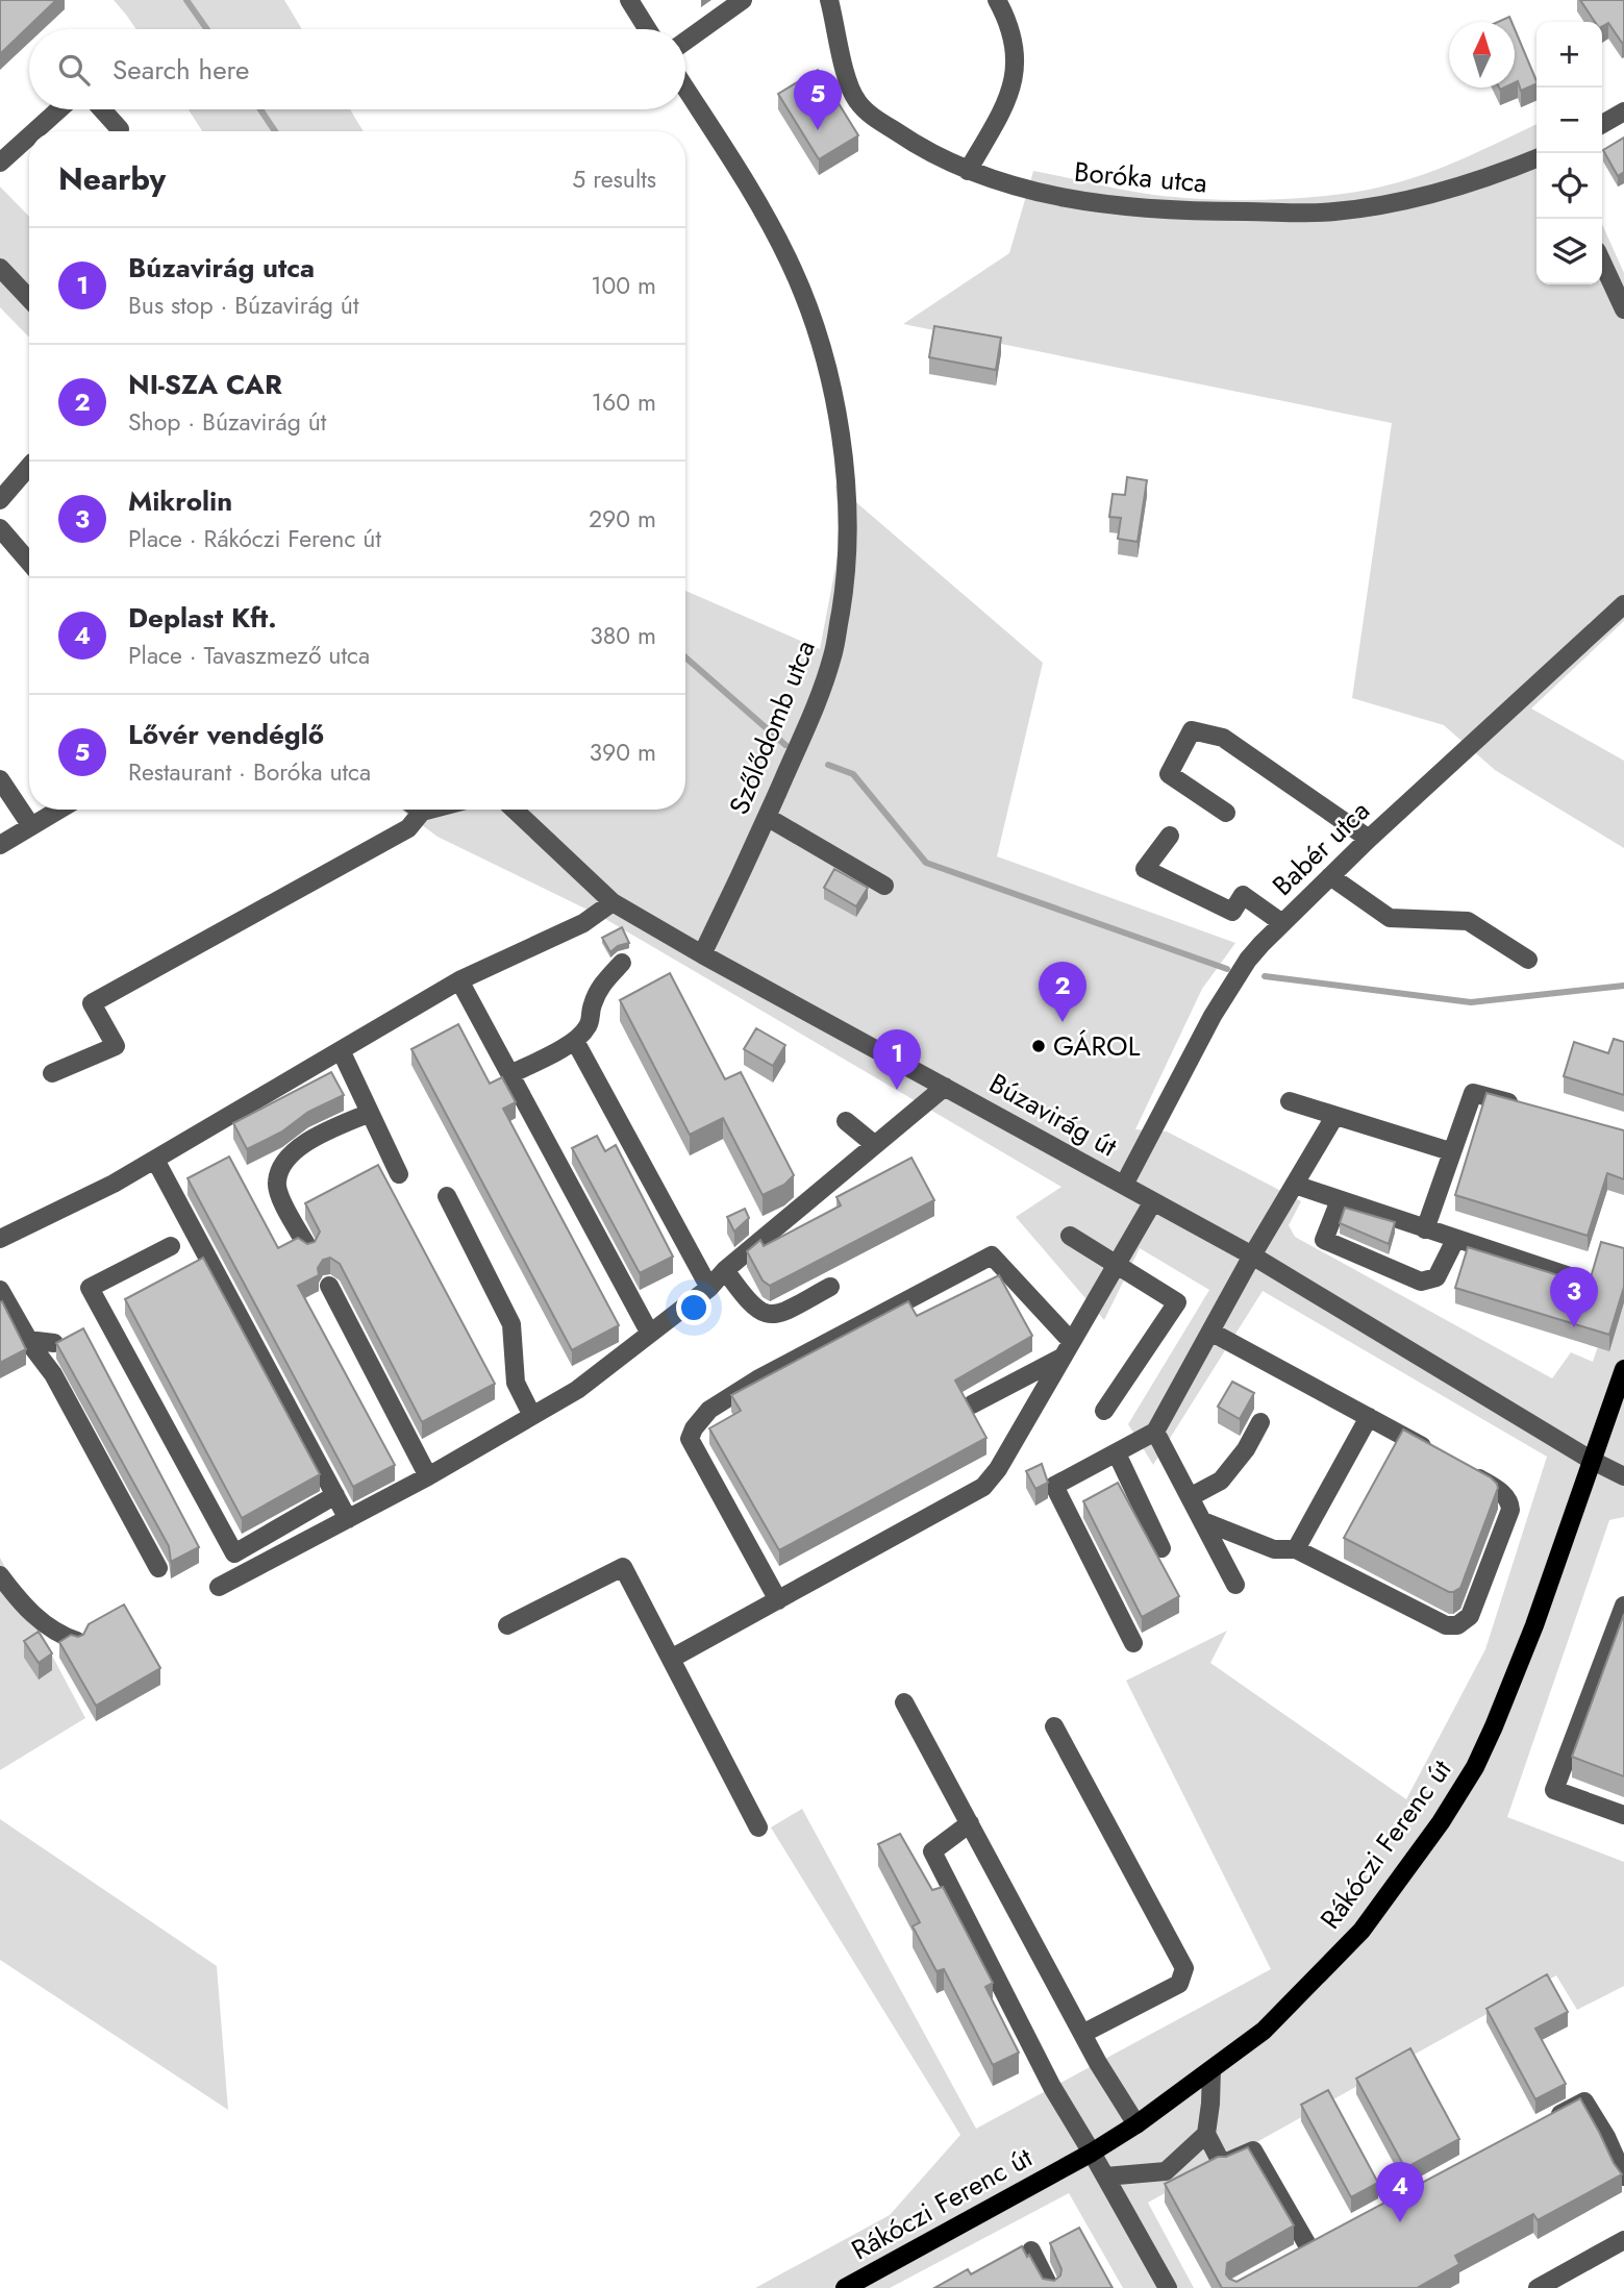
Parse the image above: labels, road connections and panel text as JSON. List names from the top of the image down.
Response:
{
  "streets": {
    "main road": ["Rákóczi Ferenc út"],
    "street": [
      "Boróka utca",
      "Szőlődomb utca",
      "Babér utca",
      "Búzavirág út"
    ]
  },
  "crossings": [
    ["Szőlődomb utca", "Búzavirág út"],
    ["Babér utca", "Búzavirág út"],
    ["Búzavirág út", "Rákóczi Ferenc út"]
  ],
  "places": ["GÁROL"],
  "north": "top",
  "page": {
    "map_buttons": ["+", "−"],
    "search": "Search here",
    "pins": [
      "5",
      "2",
      "1",
      "3",
      "4"
    ],
    "heading": ["Nearby", "5 results"],
    "list": [
      {
        "mark": "1",
        "name": "Búzavirág utca",
        "note": "Bus stop · Búzavirág út",
        "value": "100 m"
      },
      {
        "mark": "2",
        "name": "NI-SZA CAR",
        "note": "Shop · Búzavirág út",
        "value": "160 m"
      },
      {
        "mark": "3",
        "name": "Mikrolin",
        "note": "Place · Rákóczi Ferenc út",
        "value": "290 m"
      },
      {
        "mark": "4",
        "name": "Deplast Kft.",
        "note": "Place · Tavaszmező utca",
        "value": "380 m"
      },
      {
        "mark": "5",
        "name": "Lővér vendéglő",
        "note": "Restaurant · Boróka utca",
        "value": "390 m"
      }
    ]
  }
}
